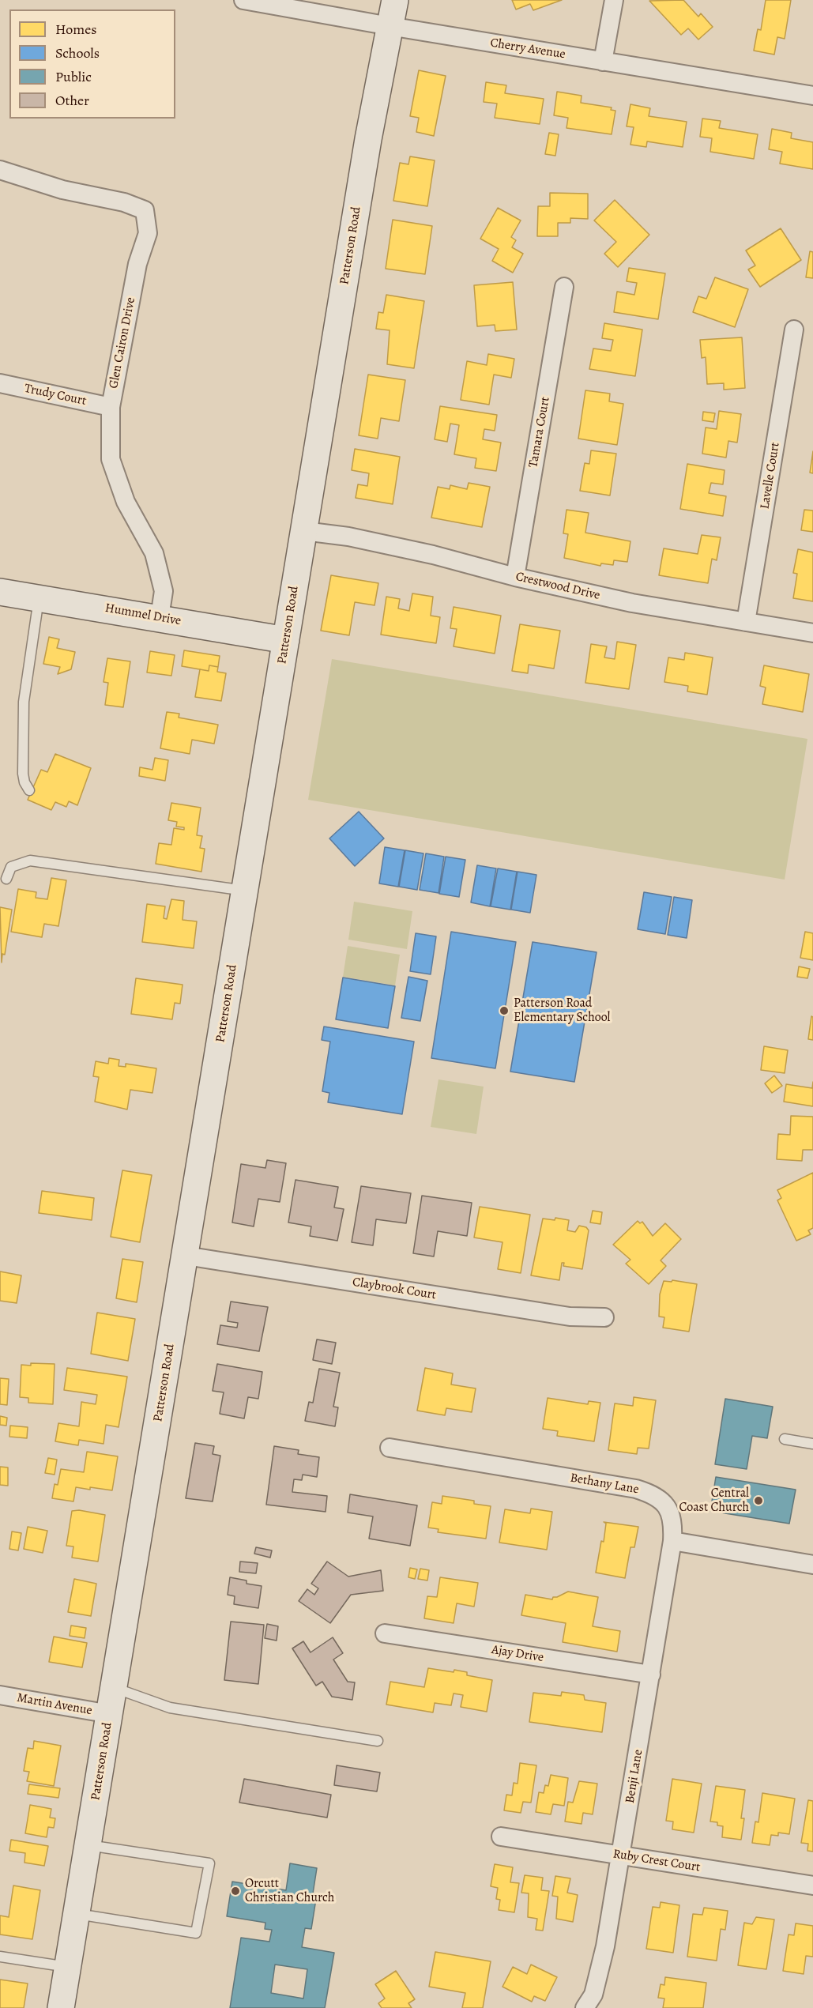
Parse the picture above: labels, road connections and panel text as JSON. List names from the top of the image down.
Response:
{
  "streets": {
    "street": [
      "Cherry Avenue",
      "Patterson Road",
      "Glen Cairon Drive",
      "Trudy Court",
      "Tamara Court",
      "Lavelle Court",
      "Crestwood Drive",
      "Hummel Drive",
      "Claybrook Court",
      "Bethany Lane",
      "Ajay Drive",
      "Martin Avenue",
      "Benji Lane",
      "Ruby Crest Court"
    ]
  },
  "crossings": [
    ["Cherry Avenue", "Patterson Road"],
    ["Patterson Road", "Crestwood Drive"],
    ["Patterson Road", "Hummel Drive"],
    ["Patterson Road", "Claybrook Court"],
    ["Patterson Road", "Martin Avenue"],
    ["Glen Cairon Drive", "Trudy Court"],
    ["Glen Cairon Drive", "Hummel Drive"],
    ["Tamara Court", "Crestwood Drive"],
    ["Lavelle Court", "Crestwood Drive"],
    ["Bethany Lane", "Benji Lane"],
    ["Ajay Drive", "Benji Lane"],
    ["Benji Lane", "Ruby Crest Court"]
  ],
  "places": ["Patterson Road Elementary School", "Central Coast Church", "Orcutt Christian Church"],
  "legend": [
    "Homes",
    "Schools",
    "Public",
    "Other"
  ]
}
